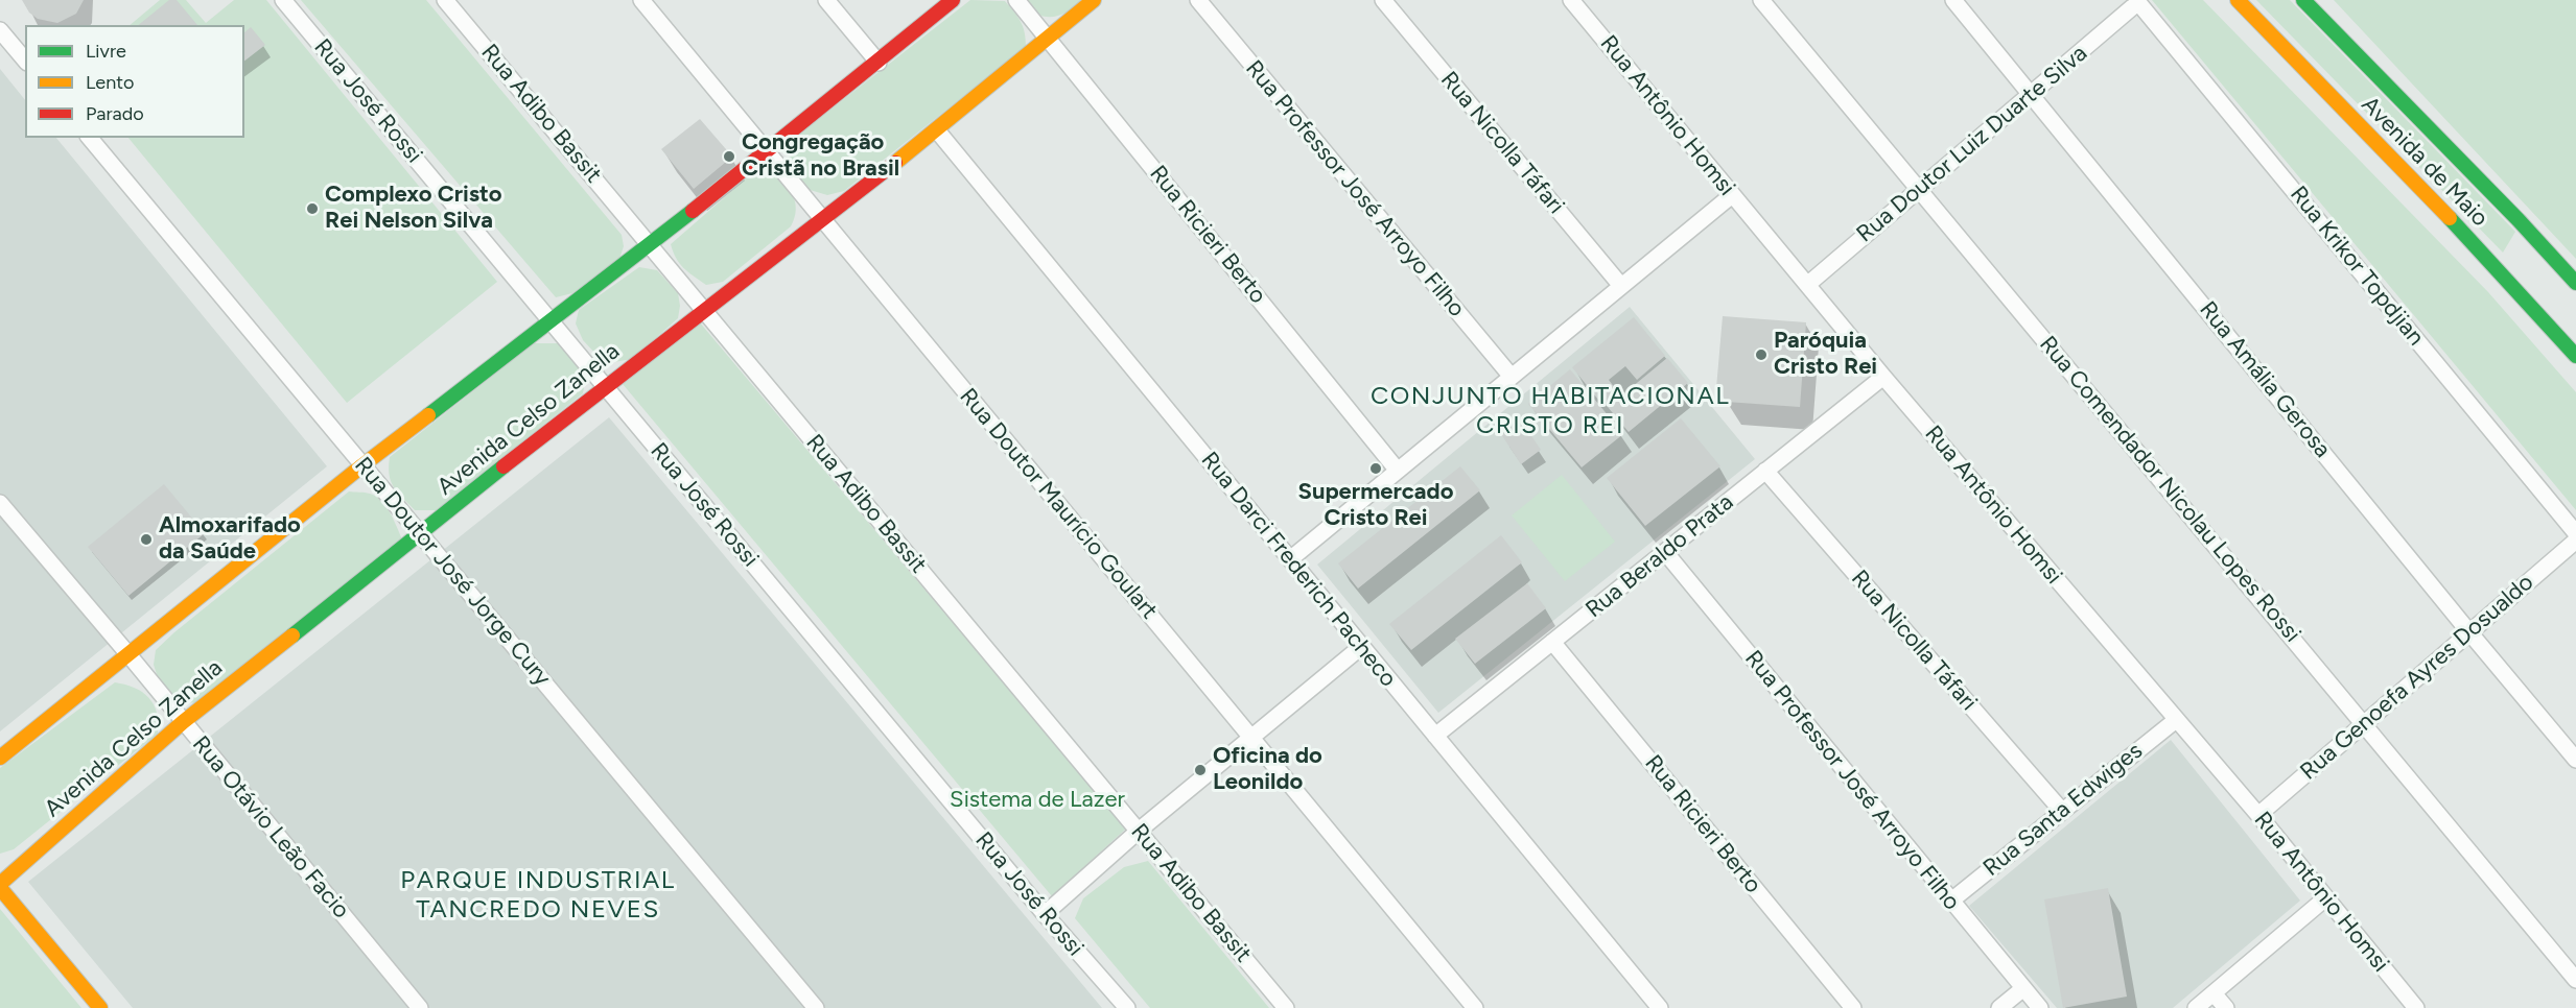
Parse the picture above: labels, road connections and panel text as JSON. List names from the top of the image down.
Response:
{
  "streets": {
    "street": [
      "Rua José Rossi",
      "Rua Adibo Bassit",
      "Rua Antônio Homsi",
      "Rua Nicolla Táfari",
      "Rua Doutor Luiz Duarte Silva",
      "Avenida de Maio",
      "Rua Professor José Arroyo Filho",
      "Rua Ricieri Berto",
      "Rua Krikor Topdjian",
      "Rua Amália Gerosa",
      "Avenida Celso Zanella",
      "Rua Comendador Nicolau Lopes Rossi",
      "Rua Doutor Maurício Goulart",
      "Rua Beraldo Prata",
      "Rua Darci Frederich Pacheco",
      "Rua Doutor José Jorge Cury",
      "Rua Genoefa Ayres Dosualdo",
      "Rua Santa Edwiges",
      "Rua Otávio Leão Facio"
    ]
  },
  "crossings": [
    ["Rua José Rossi", "Avenida Celso Zanella"],
    ["Rua Adibo Bassit", "Avenida Celso Zanella"],
    ["Rua Antônio Homsi", "Rua Doutor Luiz Duarte Silva"],
    ["Rua Antônio Homsi", "Rua Beraldo Prata"],
    ["Rua Antônio Homsi", "Rua Genoefa Ayres Dosualdo"],
    ["Rua Antônio Homsi", "Rua Santa Edwiges"],
    ["Rua Nicolla Táfari", "Rua Beraldo Prata"],
    ["Rua Nicolla Táfari", "Rua Santa Edwiges"],
    ["Rua Doutor Luiz Duarte Silva", "Rua Krikor Topdjian"],
    ["Rua Doutor Luiz Duarte Silva", "Rua Amália Gerosa"],
    ["Rua Doutor Luiz Duarte Silva", "Rua Comendador Nicolau Lopes Rossi"],
    ["Rua Professor José Arroyo Filho", "Rua Beraldo Prata"],
    ["Rua Professor José Arroyo Filho", "Rua Santa Edwiges"],
    ["Rua Ricieri Berto", "Avenida Celso Zanella"],
    ["Rua Ricieri Berto", "Rua Beraldo Prata"],
    ["Rua Amália Gerosa", "Rua Genoefa Ayres Dosualdo"],
    ["Avenida Celso Zanella", "Rua Doutor Maurício Goulart"],
    ["Avenida Celso Zanella", "Rua Darci Frederich Pacheco"],
    ["Avenida Celso Zanella", "Rua Doutor José Jorge Cury"],
    ["Avenida Celso Zanella", "Rua Otávio Leão Facio"],
    ["Rua Comendador Nicolau Lopes Rossi", "Rua Genoefa Ayres Dosualdo"],
    ["Rua Beraldo Prata", "Rua Darci Frederich Pacheco"]
  ],
  "districts": ["CONJUNTO HABITACIONAL CRISTO REI", "PARQUE INDUSTRIAL TANCREDO NEVES"],
  "parks": ["Sistema de Lazer"],
  "places": [
    "Congregação Cristã no Brasil",
    "Complexo Cristo Rei Nelson Silva",
    "Paróquia Cristo Rei",
    "Supermercado Cristo Rei",
    "Almoxarifado da Saúde",
    "Oficina do Leonildo"
  ],
  "legend": ["Livre", "Lento", "Parado"]
}
